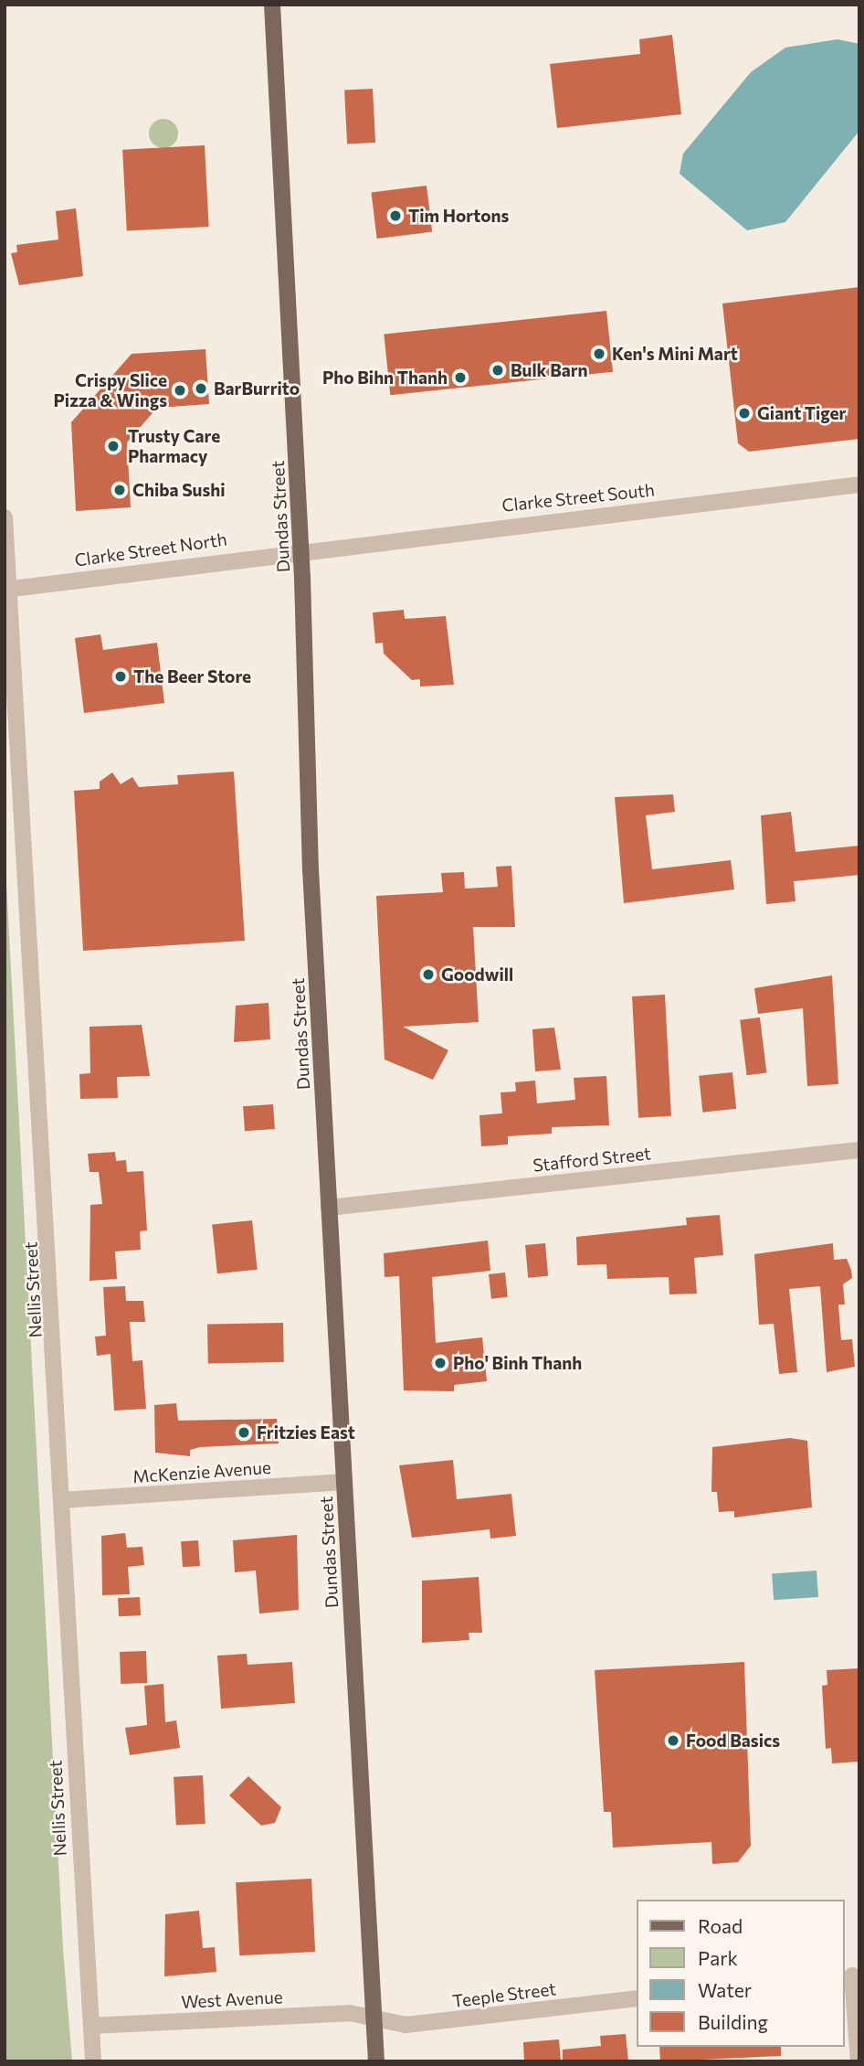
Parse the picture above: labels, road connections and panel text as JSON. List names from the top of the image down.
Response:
{
  "streets": {
    "main road": ["Dundas Street"],
    "street": [
      "Clarke Street South",
      "Clarke Street North",
      "Stafford Street",
      "Nellis Street",
      "McKenzie Avenue",
      "Teeple Street",
      "West Avenue"
    ]
  },
  "crossings": [
    ["Clarke Street South", "Dundas Street"],
    ["Clarke Street South", "Clarke Street North"],
    ["Dundas Street", "Clarke Street North"],
    ["Dundas Street", "Stafford Street"],
    ["Dundas Street", "McKenzie Avenue"],
    ["Dundas Street", "Teeple Street"],
    ["Dundas Street", "West Avenue"],
    ["Clarke Street North", "Nellis Street"],
    ["Nellis Street", "McKenzie Avenue"],
    ["Nellis Street", "West Avenue"],
    ["Teeple Street", "West Avenue"]
  ],
  "places": [
    "Tim Hortons",
    "Ken's Mini Mart",
    "Bulk Barn",
    "Pho Bihn Thanh",
    "BarBurrito",
    "Crispy Slice Pizza & Wings",
    "Giant Tiger",
    "Trusty Care Pharmacy",
    "Chiba Sushi",
    "The Beer Store",
    "Goodwill",
    "Pho' Binh Thanh",
    "Fritzies East",
    "Food Basics"
  ],
  "legend": [
    "Road",
    "Park",
    "Water",
    "Building"
  ]
}
